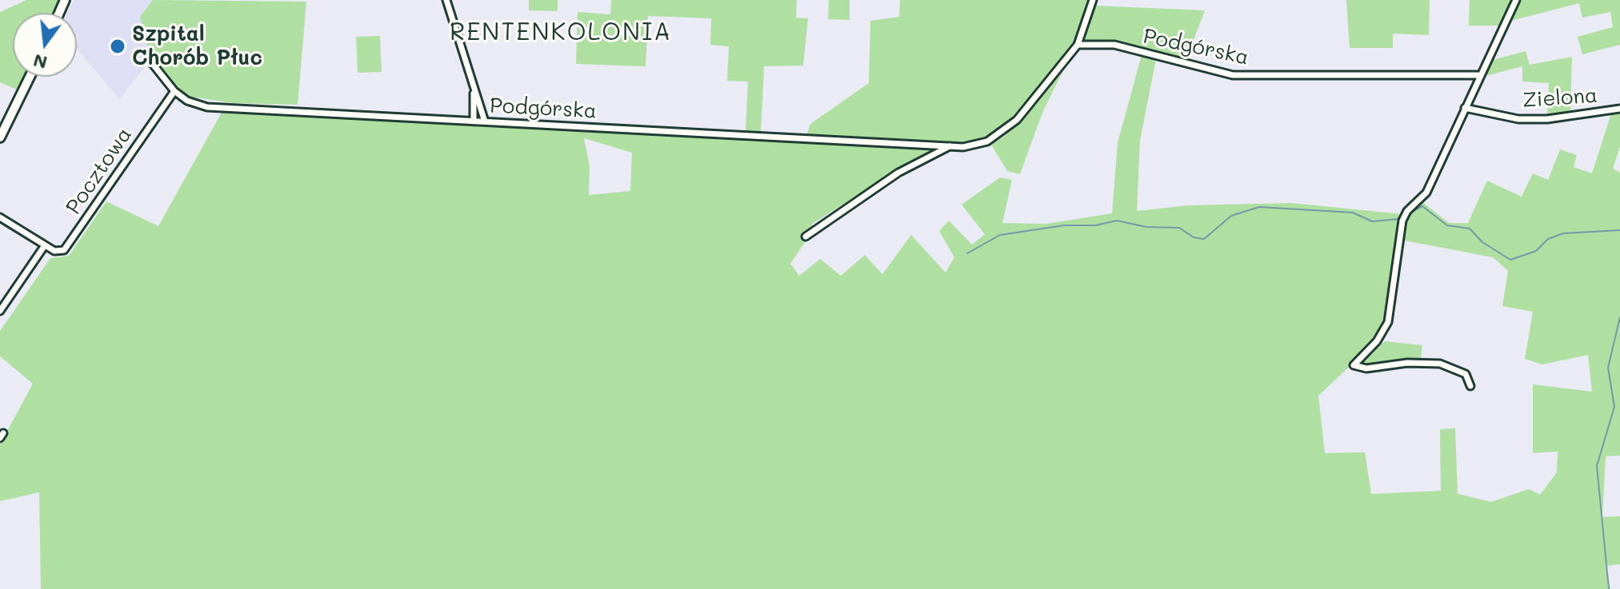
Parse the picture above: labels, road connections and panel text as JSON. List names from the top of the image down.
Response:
{
  "streets": {
    "street": ["Podgórska", "Zielona", "Pocztowa"]
  },
  "crossings": [
    ["Podgórska", "Pocztowa"]
  ],
  "districts": ["RENTENKOLONIA"],
  "places": ["Szpital Chorób Płuc"],
  "north": "bottom"
}
